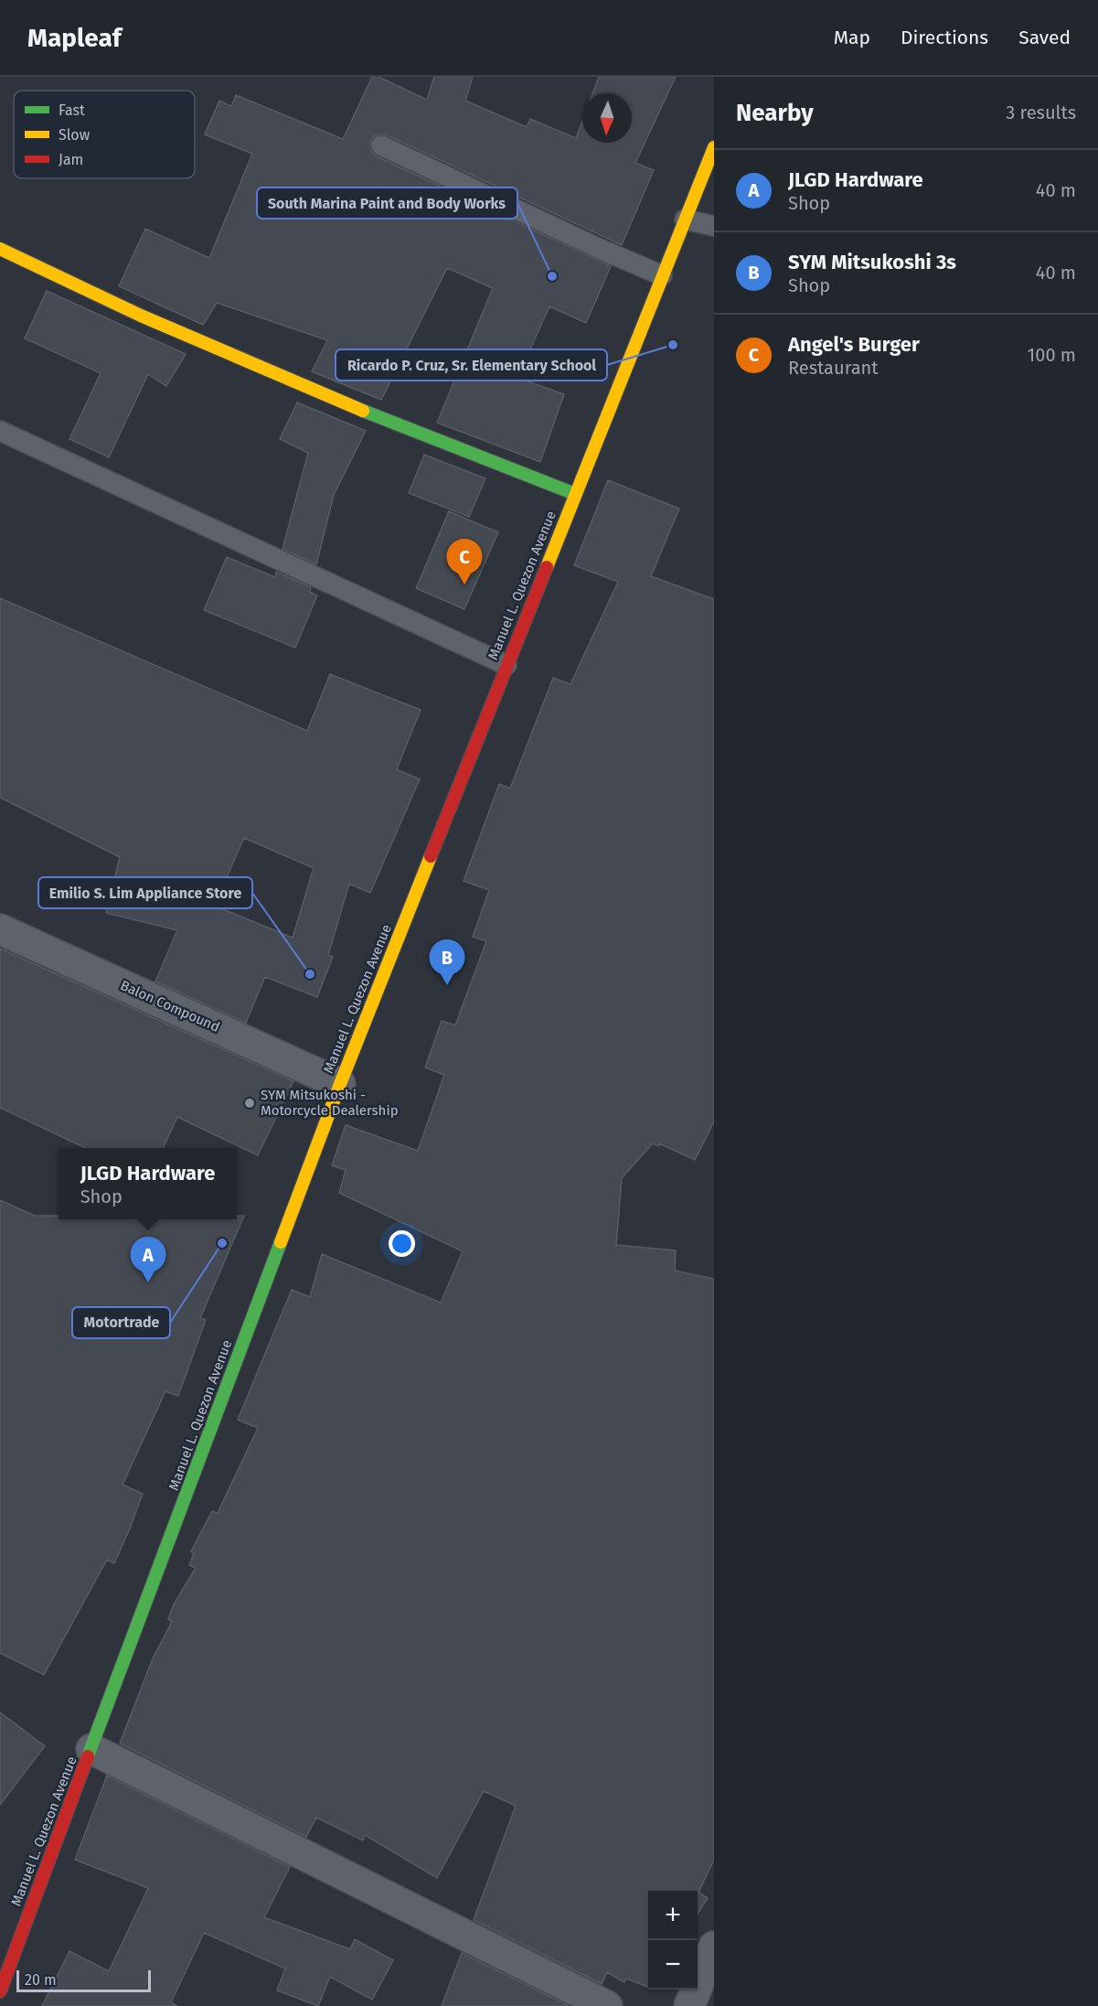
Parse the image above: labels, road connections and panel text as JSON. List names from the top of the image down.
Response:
{
  "streets": {
    "main road": ["Manuel L. Quezon Avenue"],
    "street": ["Balon Compound"]
  },
  "crossings": [
    ["Manuel L. Quezon Avenue", "Balon Compound"]
  ],
  "places": [
    "South Marina Paint and Body Works",
    "Ricardo P. Cruz, Sr. Elementary School",
    "Emilio S. Lim Appliance Store",
    "SYM Mitsukoshi - Motorcycle Dealership",
    "Motortrade"
  ],
  "legend": ["Fast", "Slow", "Jam"],
  "scale_bar": "20 m",
  "north": "bottom",
  "page": {
    "header": "Mapleaf",
    "nav": ["Map", "Directions", "Saved"],
    "heading": ["Nearby", "3 results"],
    "list": [
      {
        "mark": "A",
        "name": "JLGD Hardware",
        "note": "Shop",
        "value": "40 m"
      },
      {
        "mark": "B",
        "name": "SYM Mitsukoshi 3s",
        "note": "Shop",
        "value": "40 m"
      },
      {
        "mark": "C",
        "name": "Angel's Burger",
        "note": "Restaurant",
        "value": "100 m"
      }
    ],
    "pins": ["C", "B", "A"],
    "popup": ["JLGD Hardware", "Shop"],
    "map_buttons": ["+", "−"],
    "scale": "20 m"
  }
}
